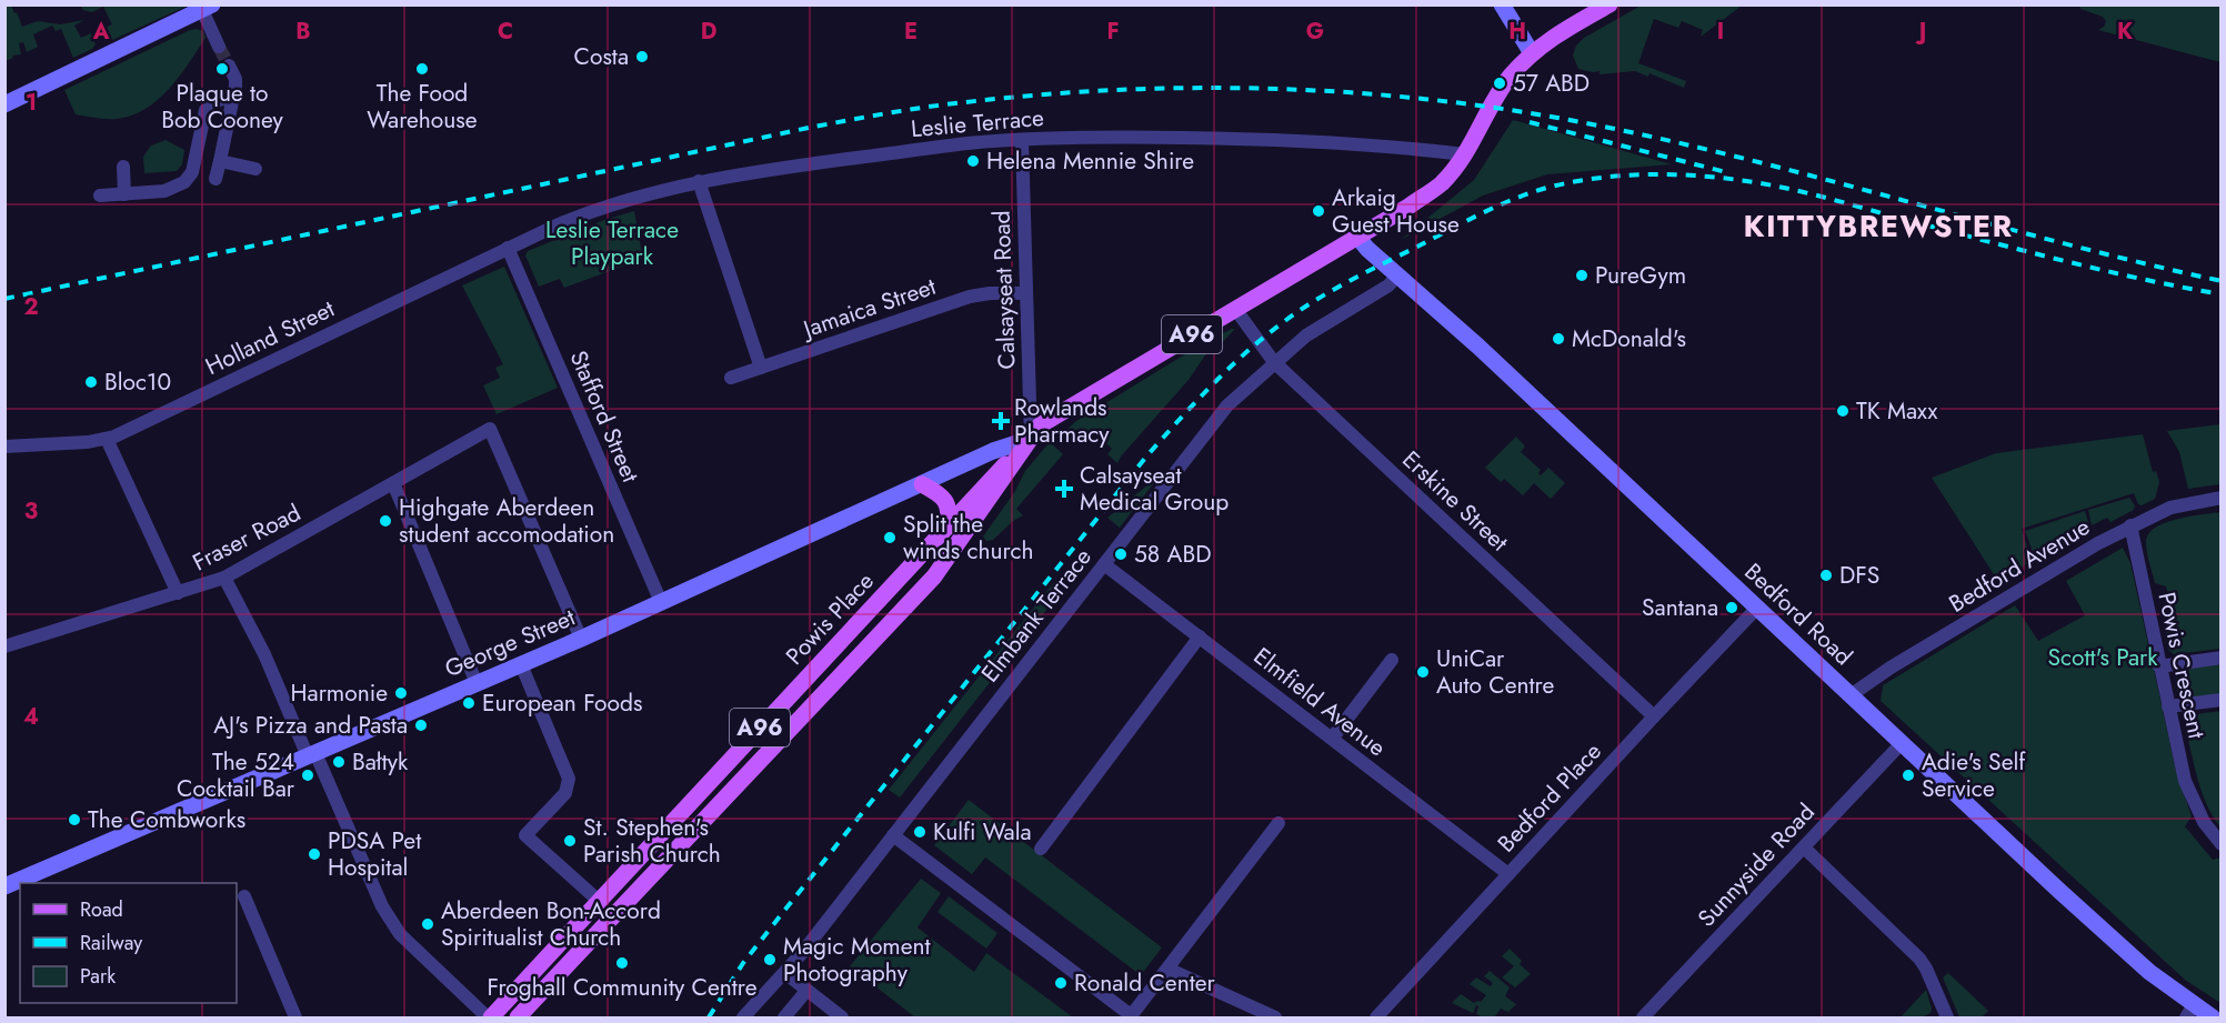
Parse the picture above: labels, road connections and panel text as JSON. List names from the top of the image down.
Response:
{
  "streets": {
    "main road": ["A96", "Powis Place"],
    "street": [
      "Leslie Terrace",
      "Calsayseat Road",
      "Jamaica Street",
      "Holland Street",
      "Stafford Street",
      "Erskine Street",
      "Fraser Road",
      "Bedford Avenue",
      "Bedford Road",
      "Elmbank Terrace",
      "George Street",
      "Powis Crescent",
      "Elmfield Avenue",
      "Bedford Place",
      "Sunnyside Road"
    ]
  },
  "crossings": [
    ["Leslie Terrace", "Calsayseat Road"],
    ["Leslie Terrace", "A96"],
    ["Leslie Terrace", "Holland Street"],
    ["Leslie Terrace", "Stafford Street"],
    ["Calsayseat Road", "Jamaica Street"],
    ["Calsayseat Road", "A96"],
    ["Calsayseat Road", "Powis Place"],
    ["Calsayseat Road", "George Street"],
    ["A96", "Erskine Street"],
    ["A96", "Bedford Road"],
    ["A96", "Powis Place"],
    ["A96", "George Street"],
    ["Holland Street", "Stafford Street"],
    ["Stafford Street", "George Street"],
    ["Erskine Street", "Elmbank Terrace"],
    ["Erskine Street", "Bedford Place"],
    ["Fraser Road", "George Street"],
    ["Bedford Avenue", "Bedford Road"],
    ["Bedford Avenue", "Powis Crescent"],
    ["Bedford Road", "Elmbank Terrace"],
    ["Bedford Road", "Bedford Place"],
    ["Bedford Road", "Sunnyside Road"],
    ["Elmbank Terrace", "Elmfield Avenue"],
    ["Powis Place", "George Street"],
    ["Elmfield Avenue", "Bedford Place"]
  ],
  "districts": ["KITTYBREWSTER"],
  "parks": ["Leslie Terrace Playpark", "Scott's Park"],
  "places": {
    "other": [
      "Costa",
      "Plaque to Bob Cooney",
      "The Food Warehouse",
      "57 ABD",
      "Helena Mennie Shire",
      "Arkaig Guest House",
      "PureGym",
      "McDonald's",
      "Bloc10",
      "TK Maxx",
      "Highgate Aberdeen student accomodation",
      "Split the winds church",
      "58 ABD",
      "DFS",
      "Santana",
      "UniCar Auto Centre",
      "Harmonie",
      "European Foods",
      "AJ's Pizza and Pasta",
      "Bałtyk",
      "The 524 Cocktail Bar",
      "Adie's Self Service",
      "The Combworks",
      "Kulfi Wala",
      "St. Stephen's Parish Church",
      "PDSA Pet Hospital",
      "Aberdeen Bon-Accord Spiritualist Church",
      "Magic Moment Photography",
      "Froghall Community Centre",
      "Ronald Center"
    ],
    "health": ["Rowlands Pharmacy", "Calsayseat Medical Group"]
  },
  "legend": ["Road", "Railway", "Park"],
  "grid": {
    "columns": [
      "A",
      "B",
      "C",
      "D",
      "E",
      "F",
      "G",
      "H",
      "I",
      "J",
      "K"
    ],
    "rows": [
      "1",
      "2",
      "3",
      "4"
    ]
  }
}
